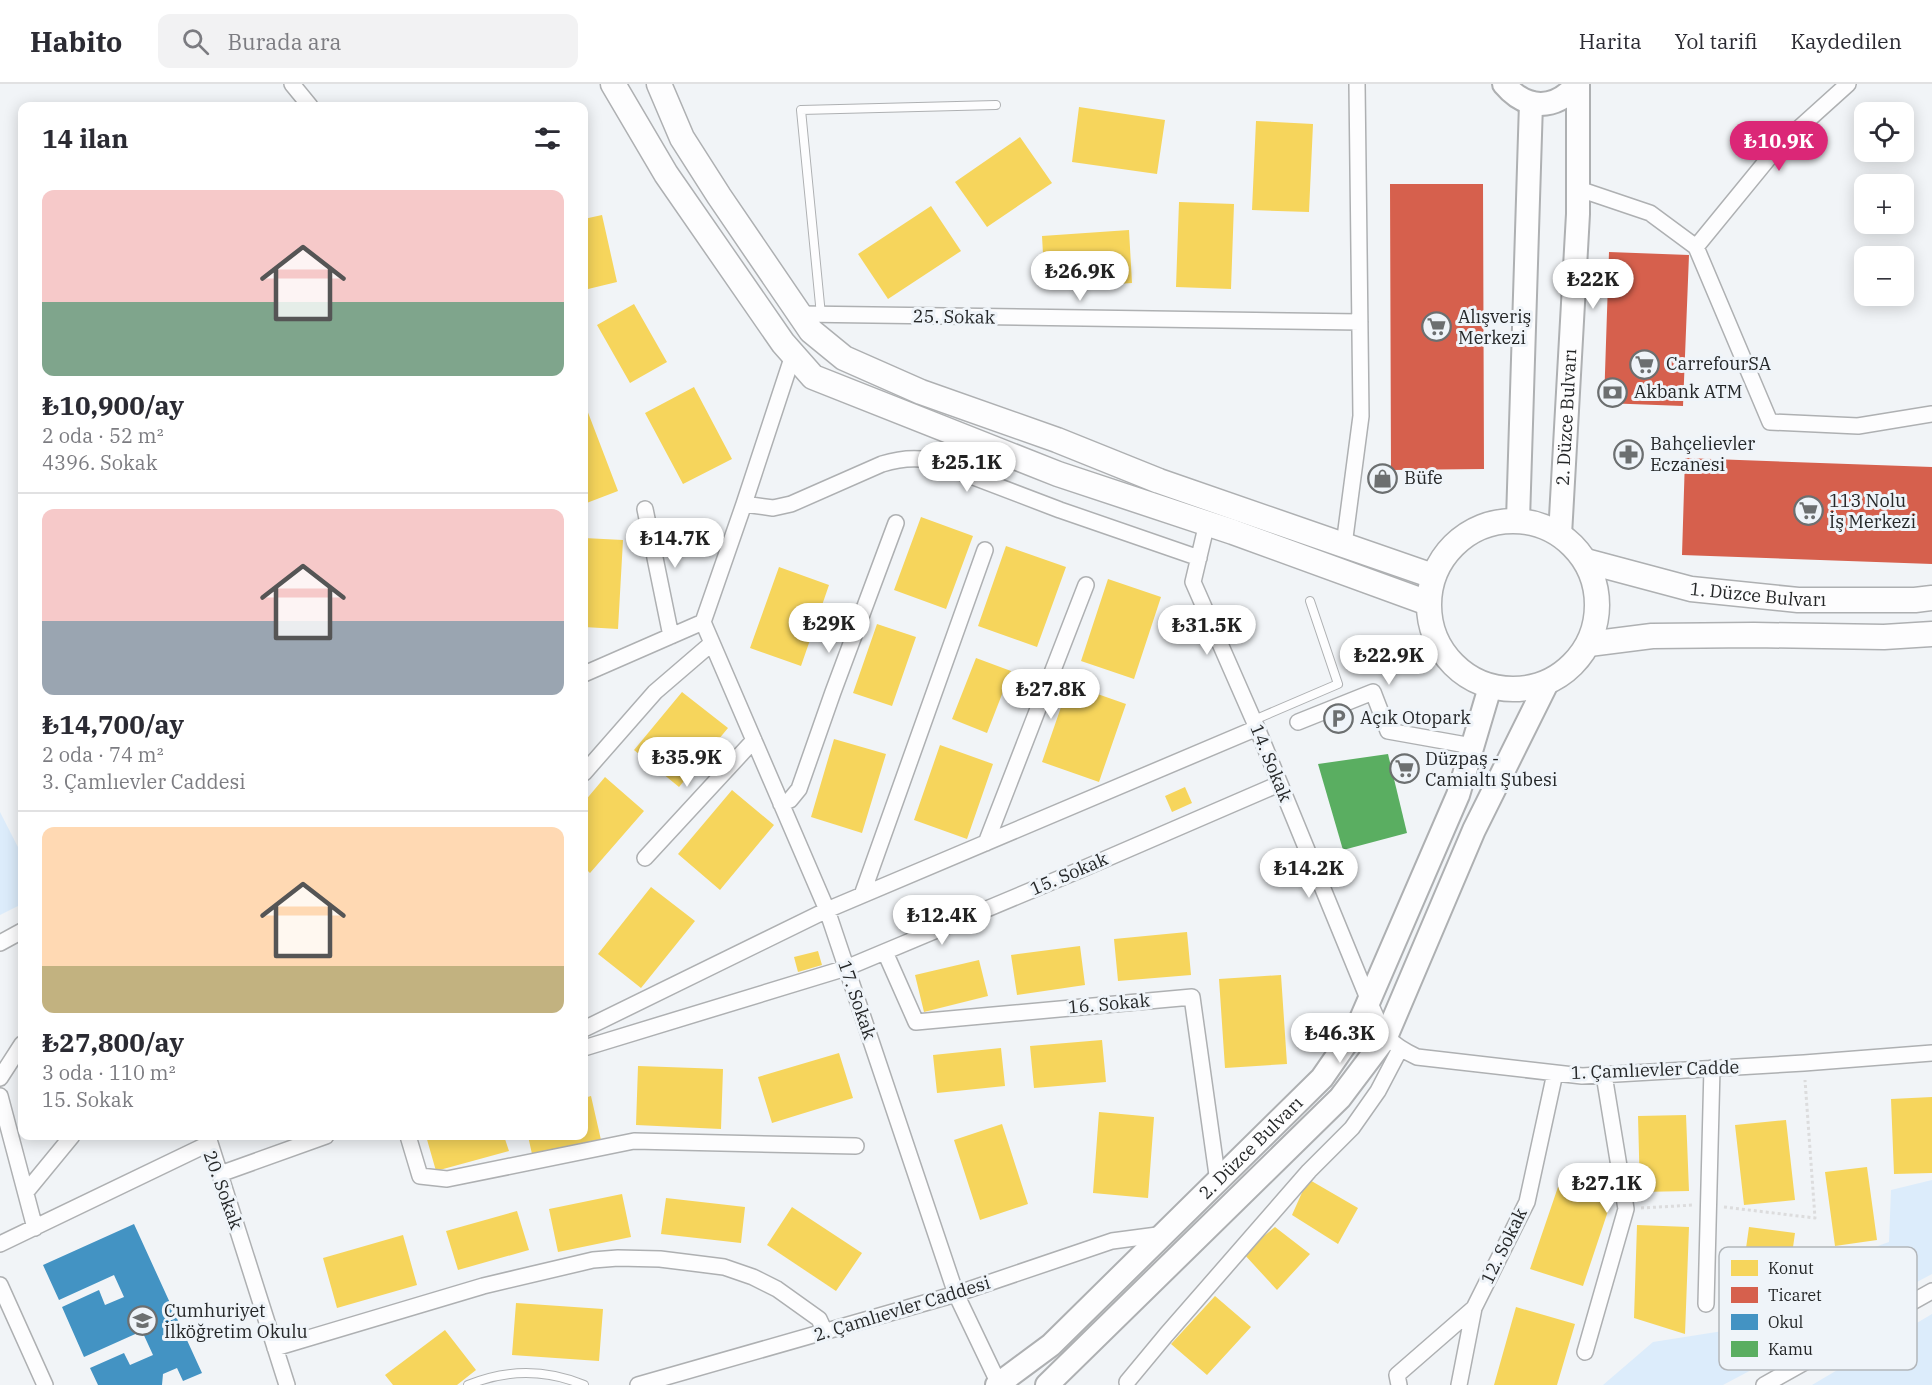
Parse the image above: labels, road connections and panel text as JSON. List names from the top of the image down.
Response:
{
  "streets": {
    "main road": ["1. Düzce Bulvarı"],
    "street": [
      "25. Sokak",
      "2. Düzce Bulvarı",
      "14. Sokak",
      "15. Sokak",
      "17. Sokak",
      "16. Sokak",
      "1. Çamlıevler Cadde",
      "20. Sokak",
      "12. Sokak",
      "2. Çamlıevler Caddesi"
    ]
  },
  "crossings": [
    ["2. Düzce Bulvarı", "1. Düzce Bulvarı"],
    ["2. Düzce Bulvarı", "14. Sokak"],
    ["2. Düzce Bulvarı", "17. Sokak"],
    ["2. Düzce Bulvarı", "16. Sokak"],
    ["2. Düzce Bulvarı", "1. Çamlıevler Cadde"],
    ["2. Düzce Bulvarı", "2. Çamlıevler Caddesi"],
    ["14. Sokak", "15. Sokak"],
    ["14. Sokak", "1. Çamlıevler Cadde"],
    ["15. Sokak", "17. Sokak"],
    ["15. Sokak", "16. Sokak"],
    ["17. Sokak", "2. Çamlıevler Caddesi"],
    ["1. Çamlıevler Cadde", "12. Sokak"]
  ],
  "places": {
    "supermarket": [
      "Alışveriş Merkezi",
      "CarrefourSA",
      "113 Nolu İş Merkezi",
      "Düzpaş - Camialtı Şubesi"
    ],
    "bank": ["Akbank ATM"],
    "pharmacy": ["Bahçelievler Eczanesi"],
    "shop": ["Büfe"],
    "parking": ["Açık Otopark"],
    "school or university": ["Cumhuriyet İlköğretim Okulu"]
  },
  "legend": [
    "Konut",
    "Ticaret",
    "Okul",
    "Kamu"
  ],
  "page": {
    "header": "Habito",
    "search": "Burada ara",
    "nav": ["Harita", "Yol tarifi", "Kaydedilen"],
    "map_buttons": ["+", "−"],
    "heading": "14 ilan",
    "price": [
      "₺10.9K",
      "₺26.9K",
      "₺22K",
      "₺25.1K",
      "₺14.7K",
      "₺29K",
      "₺31.5K",
      "₺22.9K",
      "₺27.8K",
      "₺35.9K",
      "₺14.2K",
      "₺12.4K",
      "₺46.3K",
      "₺27.1K"
    ],
    "list": [
      {
        "name": "₺10,900/ay",
        "note": "2 oda · 52 m² · 4396. Sokak"
      },
      {
        "name": "₺14,700/ay",
        "note": "2 oda · 74 m² · 3. Çamlıevler Caddesi"
      },
      {
        "name": "₺27,800/ay",
        "note": "3 oda · 110 m² · 15. Sokak"
      }
    ]
  }
}
